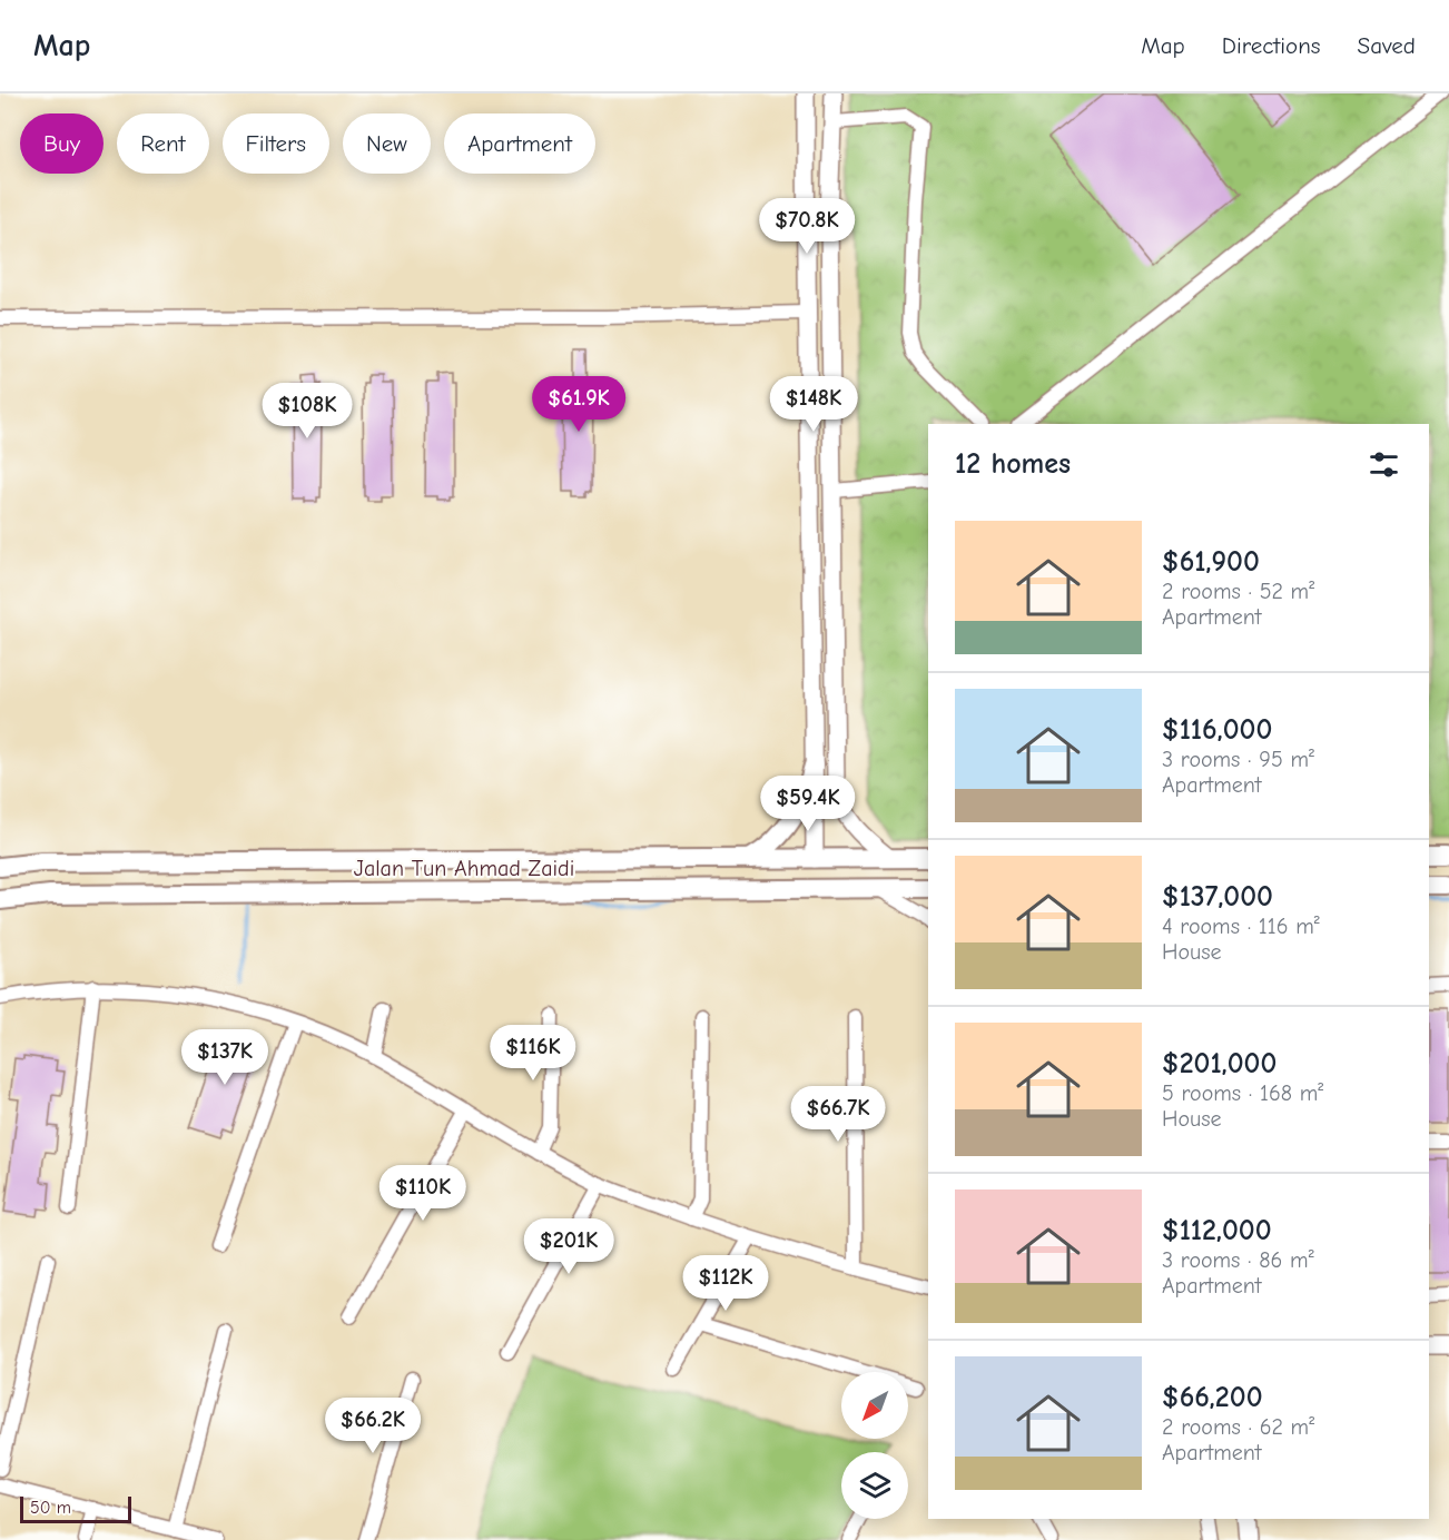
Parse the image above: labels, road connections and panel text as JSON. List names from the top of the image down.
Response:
{
  "streets": {
    "main road": ["Jalan Tun Ahmad Zaidi"]
  },
  "scale_bar": "50 m",
  "north": "bottom left",
  "page": {
    "header": "Map",
    "nav": ["Map", "Directions", "Saved"],
    "chip": [
      "Buy",
      "Rent",
      "Filters",
      "New",
      "Apartment"
    ],
    "price": [
      "$70.8K",
      "$61.9K",
      "$148K",
      "$108K",
      "$59.4K",
      "$116K",
      "$137K",
      "$66.7K",
      "$110K",
      "$201K",
      "$112K",
      "$66.2K"
    ],
    "heading": "12 homes",
    "list": [
      {
        "name": "$61,900",
        "note": "2 rooms · 52 m² · Apartment"
      },
      {
        "name": "$116,000",
        "note": "3 rooms · 95 m² · Apartment"
      },
      {
        "name": "$137,000",
        "note": "4 rooms · 116 m² · House"
      },
      {
        "name": "$201,000",
        "note": "5 rooms · 168 m² · House"
      },
      {
        "name": "$112,000",
        "note": "3 rooms · 86 m² · Apartment"
      },
      {
        "name": "$66,200",
        "note": "2 rooms · 62 m² · Apartment"
      }
    ],
    "scale": "50 m"
  }
}
